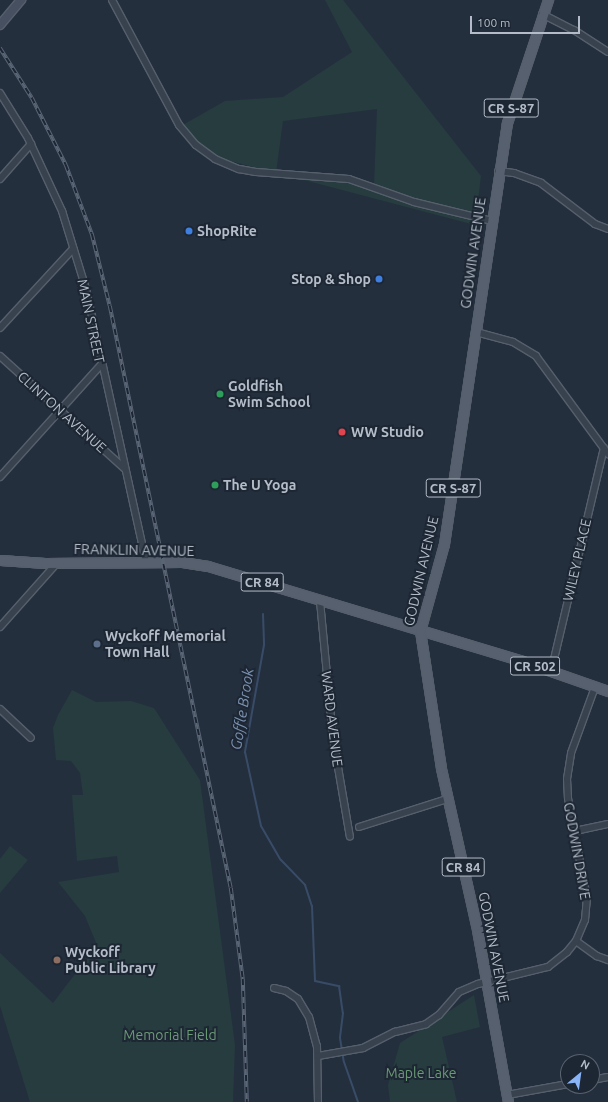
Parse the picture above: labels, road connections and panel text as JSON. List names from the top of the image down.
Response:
{
  "streets": {
    "main road": [
      "CR S-87",
      "GODWIN AVENUE",
      "FRANKLIN AVENUE",
      "CR 84",
      "CR 502"
    ],
    "street": [
      "MAIN STREET",
      "CLINTON AVENUE",
      "WILEY PLACE",
      "WARD AVENUE",
      "GODWIN DRIVE"
    ]
  },
  "crossings": [
    ["GODWIN AVENUE", "FRANKLIN AVENUE"],
    ["GODWIN AVENUE", "GODWIN DRIVE"],
    ["MAIN STREET", "CLINTON AVENUE"],
    ["MAIN STREET", "FRANKLIN AVENUE"],
    ["FRANKLIN AVENUE", "WILEY PLACE"],
    ["FRANKLIN AVENUE", "WARD AVENUE"],
    ["FRANKLIN AVENUE", "GODWIN DRIVE"]
  ],
  "water": ["Goffle Brook"],
  "parks": ["Memorial Field", "Maple Lake"],
  "places": [
    "ShopRite",
    "Stop & Shop",
    "Goldfish Swim School",
    "WW Studio",
    "The U Yoga",
    "Wyckoff Memorial Town Hall",
    "Wyckoff Public Library"
  ],
  "scale_bar": "100 m",
  "north": "top right"
}
